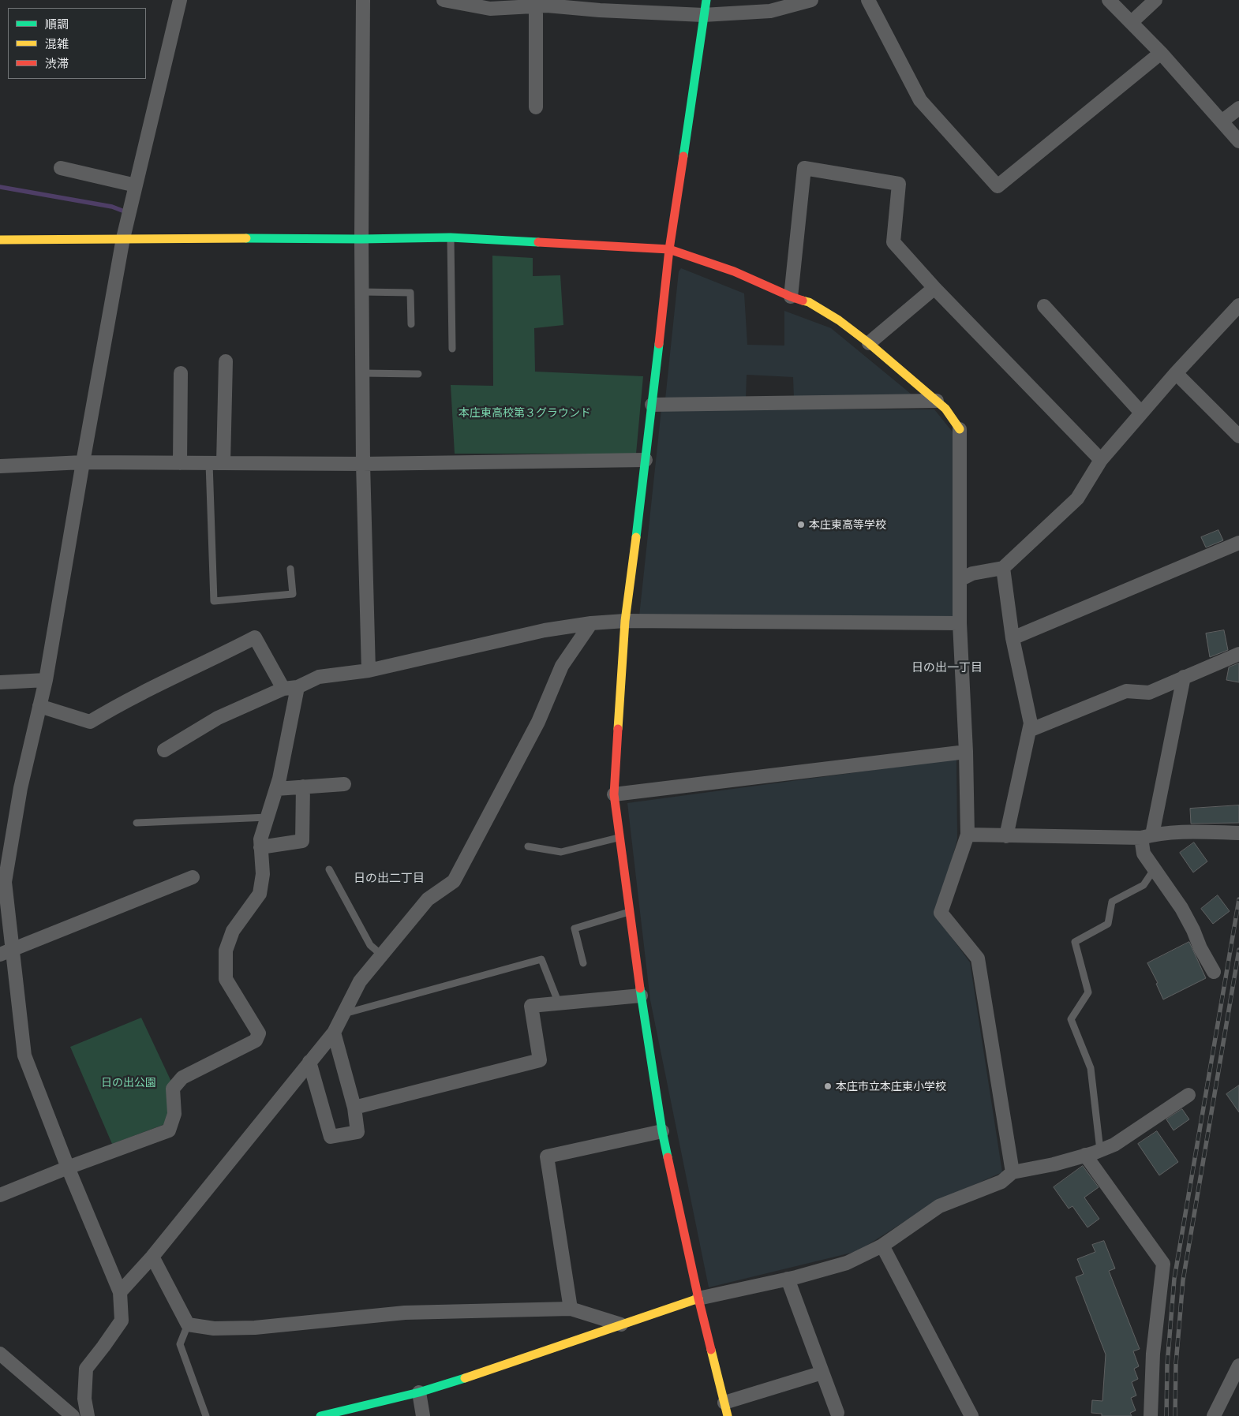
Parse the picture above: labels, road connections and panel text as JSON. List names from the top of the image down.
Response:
{
  "districts": ["日の出一丁目", "日の出二丁目"],
  "parks": ["本庄東高校第３グラウンド", "日の出公園"],
  "places": ["本庄東高等学校", "本庄市立本庄東小学校"],
  "legend": ["順調", "混雑", "渋滞"]
}
